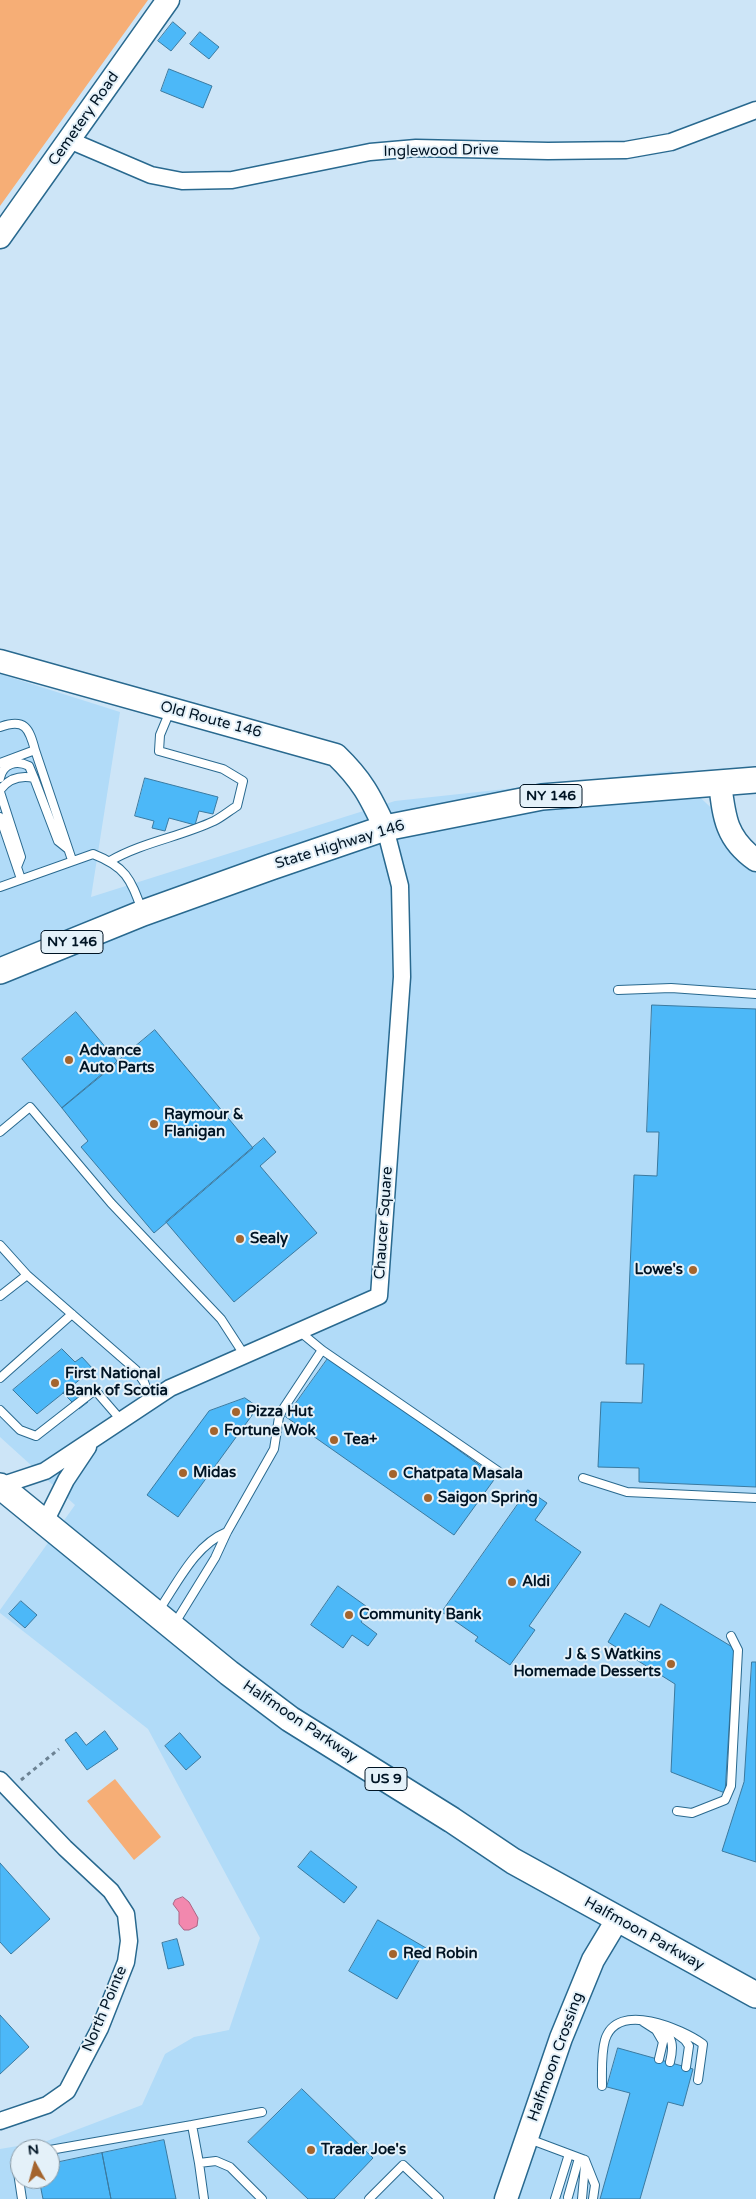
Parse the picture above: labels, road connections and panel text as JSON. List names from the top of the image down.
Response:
{
  "streets": {
    "main road": [
      "NY 146",
      "State Highway 146",
      "Halfmoon Parkway",
      "US 9"
    ],
    "street": [
      "Cemetery Road",
      "Inglewood Drive",
      "Old Route 146",
      "Chaucer Square",
      "North Pointe",
      "Halfmoon Crossing"
    ]
  },
  "crossings": [
    ["Cemetery Road", "Inglewood Drive"],
    ["Old Route 146", "State Highway 146"],
    ["Old Route 146", "Chaucer Square"],
    ["State Highway 146", "Chaucer Square"],
    ["Chaucer Square", "Halfmoon Parkway"],
    ["Halfmoon Parkway", "Halfmoon Crossing"]
  ],
  "places": [
    "Advance Auto Parts",
    "Raymour & Flanigan",
    "Sealy",
    "Lowe's",
    "First National Bank of Scotia",
    "Pizza Hut",
    "Fortune Wok",
    "Tea+",
    "Midas",
    "Chatpata Masala",
    "Saigon Spring",
    "Aldi",
    "Community Bank",
    "J & S Watkins Homemade Desserts",
    "Red Robin",
    "Trader Joe's"
  ],
  "north": "top"
}
